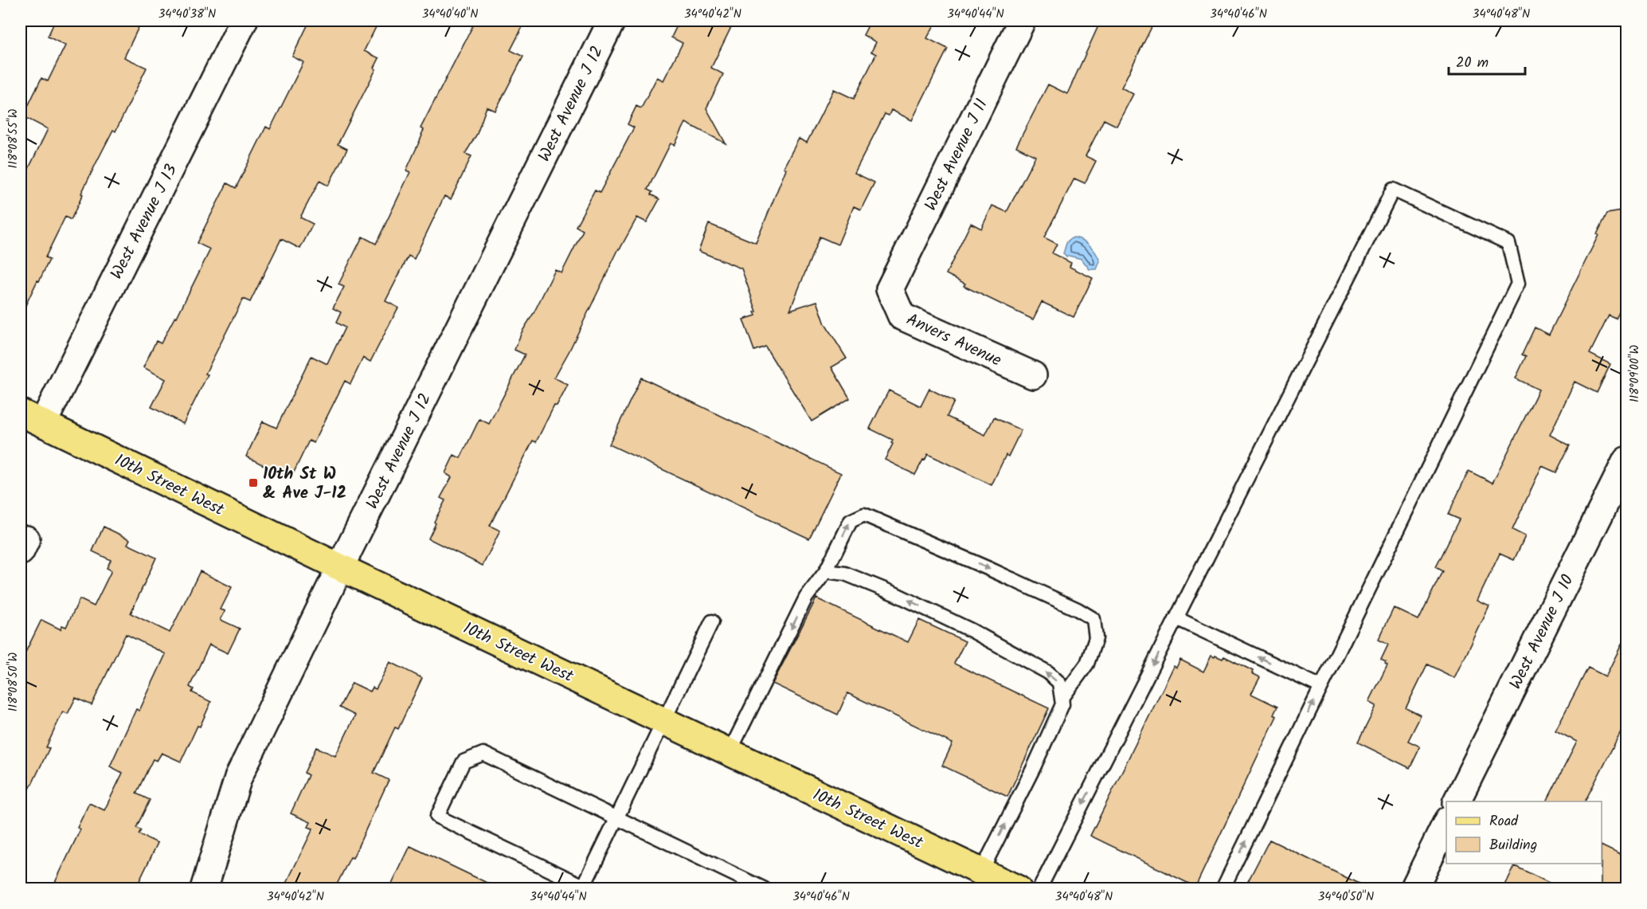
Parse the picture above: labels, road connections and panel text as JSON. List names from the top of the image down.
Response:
{
  "streets": {
    "main road": ["10th Street West"],
    "street": [
      "West Avenue J 12",
      "West Avenue J 11",
      "West Avenue J 13",
      "Anvers Avenue",
      "West Avenue J 10"
    ]
  },
  "crossings": [
    ["West Avenue J 12", "10th Street West"],
    ["West Avenue J 11", "Anvers Avenue"],
    ["West Avenue J 13", "10th Street West"]
  ],
  "places": {
    "transit": ["10th St W & Ave J-12"]
  },
  "legend": ["Road", "Building"],
  "scale_bar": "20 m",
  "coordinates": [
    "34°40'38\"N",
    "34°40'40\"N",
    "34°40'42\"N",
    "34°40'44\"N",
    "34°40'46\"N",
    "34°40'48\"N",
    "118°08'55\"W",
    "118°09'00\"W",
    "118°08'50\"W",
    "34°40'50\"N"
  ]
}
